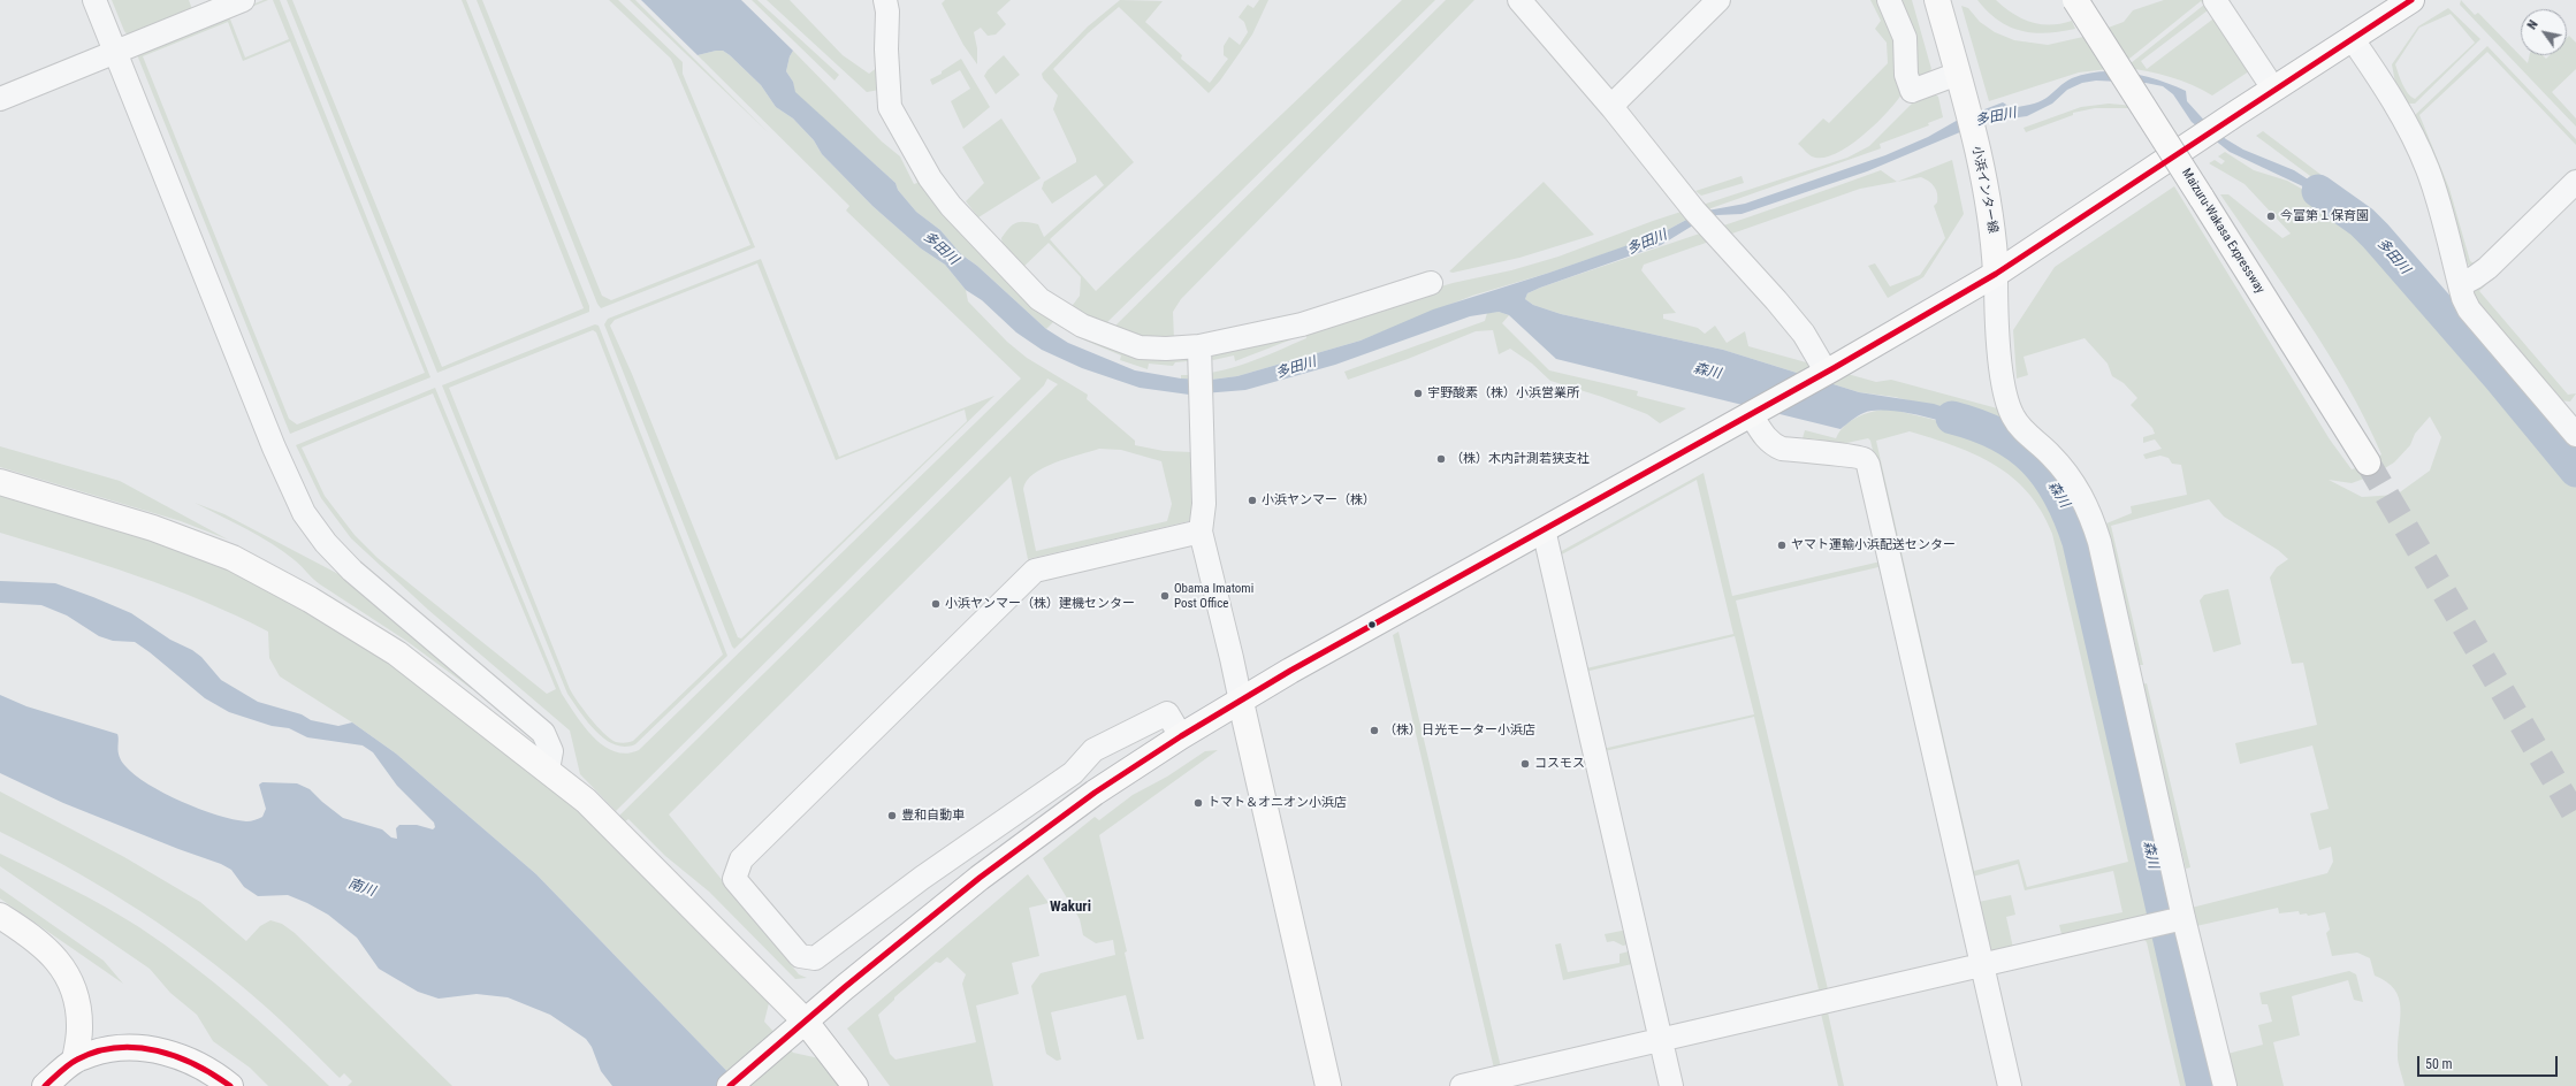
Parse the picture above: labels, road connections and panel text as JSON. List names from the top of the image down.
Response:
{
  "streets": {
    "main road": ["小浜インター線", "Maizuru-Wakasa Expressway"]
  },
  "districts": ["Wakuri"],
  "water": ["多田川", "森川", "南川"],
  "places": [
    "今富第１保育園",
    "宇野酸素（株）小浜営業所",
    "（株）木内計測若狭支社",
    "小浜ヤンマー（株）",
    "ヤマト運輸小浜配送センター",
    "Obama Imatomi Post Office",
    "小浜ヤンマー（株）建機センター",
    "（株）日光モーター小浜店",
    "コスモス",
    "トマト＆オニオン小浜店",
    "豊和自動車"
  ],
  "scale_bar": "50 m",
  "north": "top left"
}
